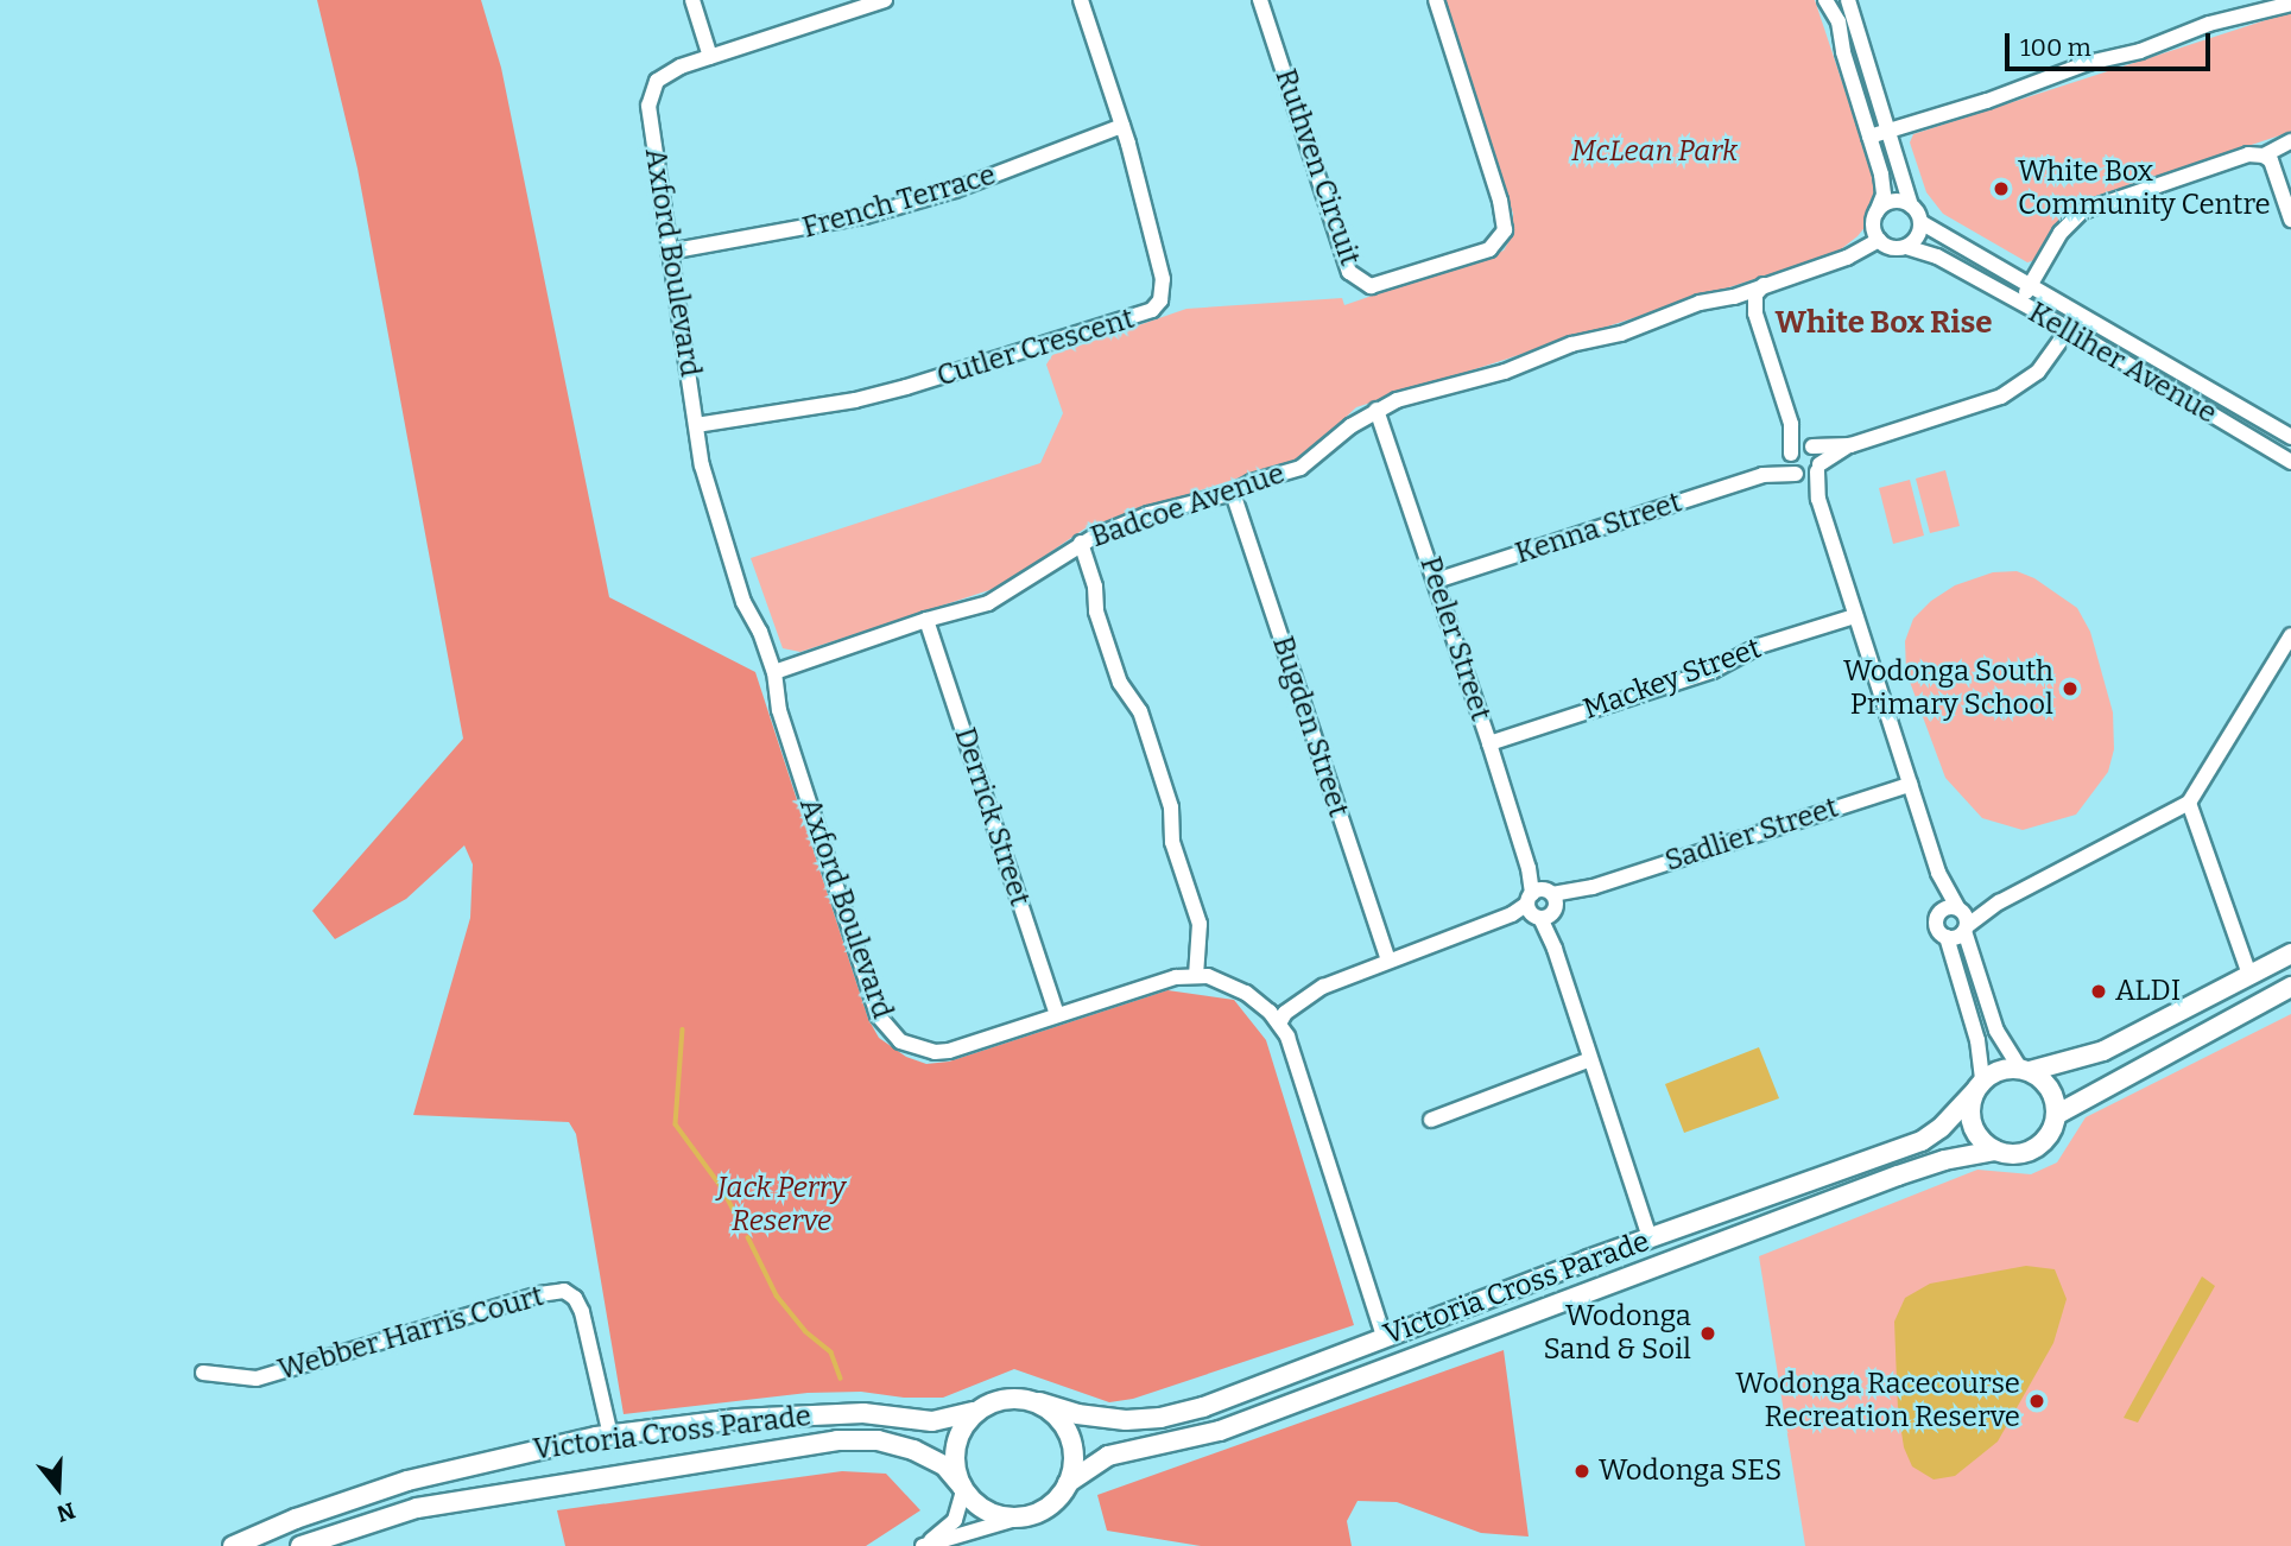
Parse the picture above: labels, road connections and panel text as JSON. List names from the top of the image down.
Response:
{
  "streets": {
    "main road": ["Victoria Cross Parade"],
    "street": [
      "Ruthven Circuit",
      "French Terrace",
      "Axford Boulevard",
      "Cutler Crescent",
      "Kelliher Avenue",
      "Badcoe Avenue",
      "Kenna Street",
      "Peeler Street",
      "Mackey Street",
      "Bugden Street",
      "Derrick Street",
      "Sadlier Street",
      "Webber Harris Court"
    ]
  },
  "crossings": [
    ["French Terrace", "Axford Boulevard"],
    ["French Terrace", "Cutler Crescent"],
    ["Axford Boulevard", "Cutler Crescent"],
    ["Axford Boulevard", "Badcoe Avenue"],
    ["Axford Boulevard", "Derrick Street"],
    ["Axford Boulevard", "Sadlier Street"],
    ["Axford Boulevard", "Victoria Cross Parade"],
    ["Kelliher Avenue", "Badcoe Avenue"],
    ["Kelliher Avenue", "Kenna Street"],
    ["Badcoe Avenue", "Peeler Street"],
    ["Badcoe Avenue", "Bugden Street"],
    ["Badcoe Avenue", "Derrick Street"],
    ["Kenna Street", "Peeler Street"],
    ["Peeler Street", "Mackey Street"],
    ["Peeler Street", "Sadlier Street"],
    ["Peeler Street", "Victoria Cross Parade"],
    ["Bugden Street", "Sadlier Street"],
    ["Victoria Cross Parade", "Webber Harris Court"]
  ],
  "districts": ["White Box Rise"],
  "parks": ["McLean Park", "Jack Perry Reserve"],
  "places": [
    "White Box Community Centre",
    "Wodonga South Primary School",
    "ALDI",
    "Wodonga Sand & Soil",
    "Wodonga Racecourse Recreation Reserve",
    "Wodonga SES"
  ],
  "scale_bar": "100 m",
  "north": "bottom"
}
